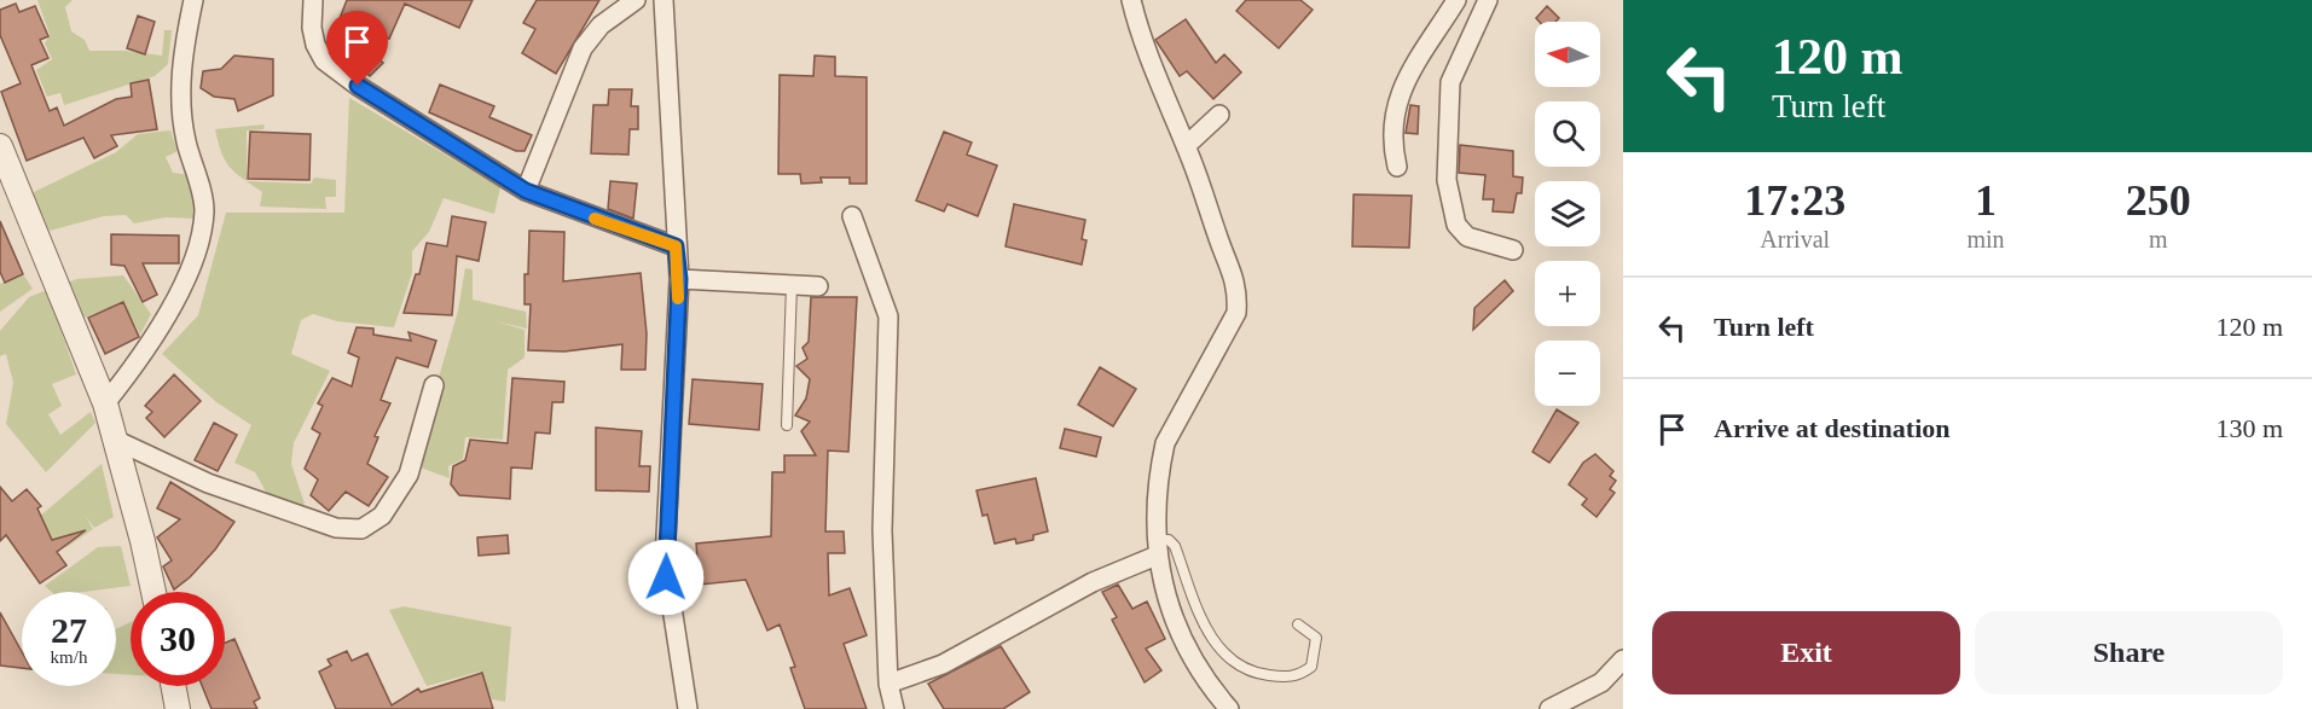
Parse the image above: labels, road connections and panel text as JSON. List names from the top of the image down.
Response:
{
  "north": "left",
  "page": {
    "turn": ["120 m", "Turn left"],
    "map_buttons": ["+", "−"],
    "eta": [
      "17:23",
      "Arrival",
      "1",
      "min",
      "250",
      "m"
    ],
    "list": [
      {
        "name": "Turn left",
        "value": "120 m"
      },
      {
        "name": "Arrive at destination",
        "value": "130 m"
      }
    ],
    "speed": "27 km/h",
    "limit": "30",
    "buttons": ["Exit", "Share"]
  }
}
